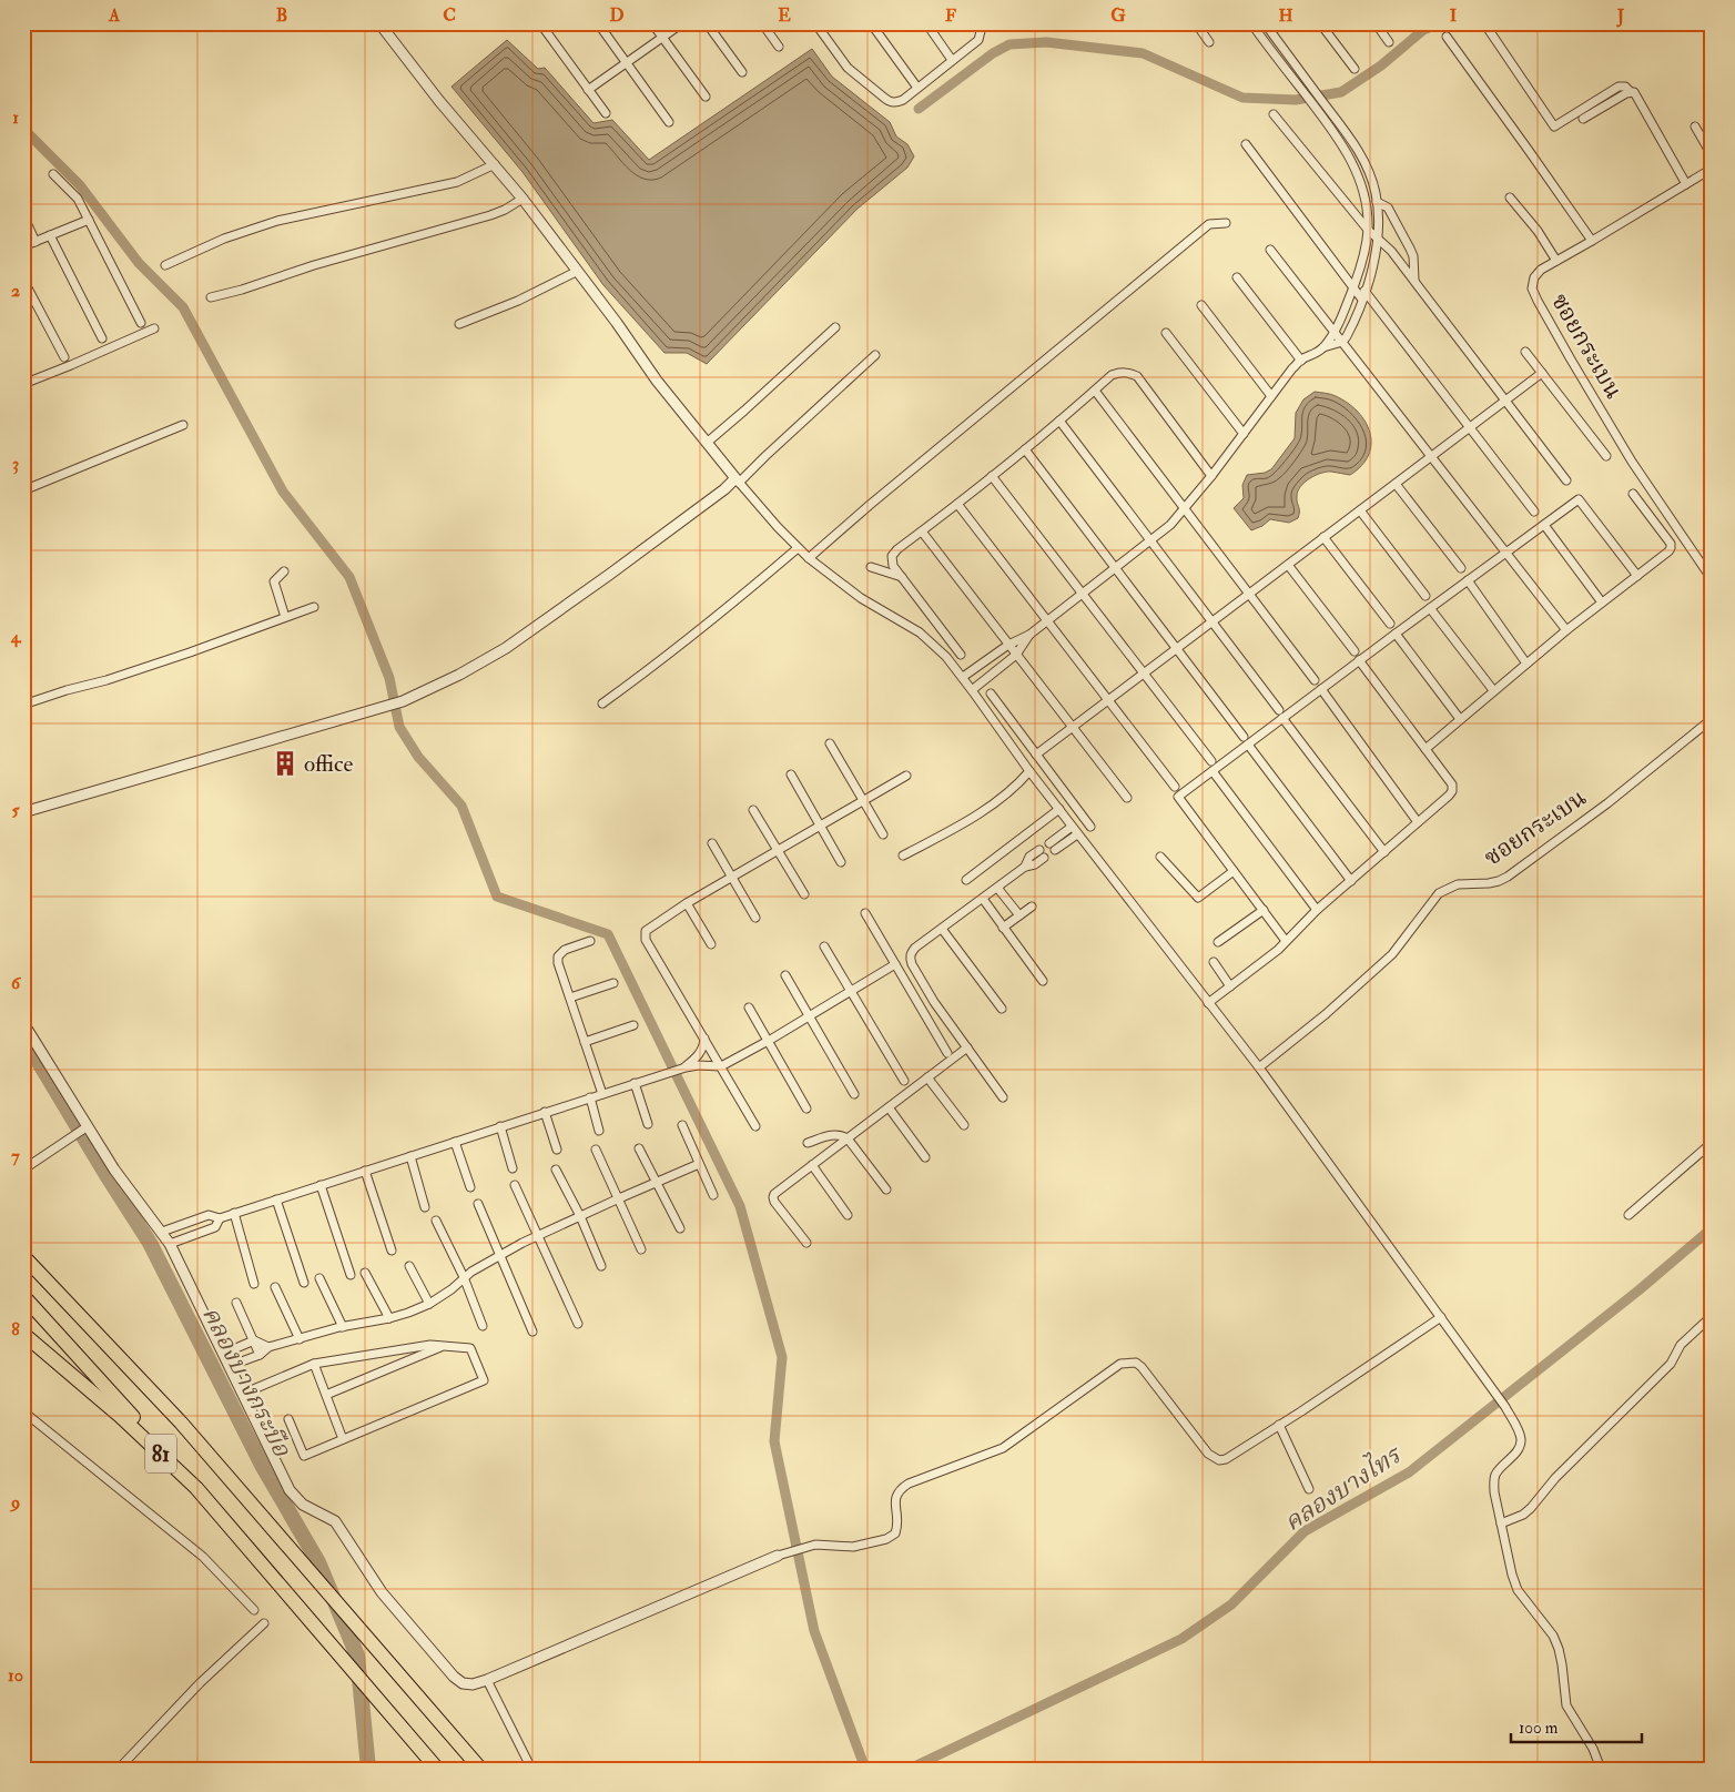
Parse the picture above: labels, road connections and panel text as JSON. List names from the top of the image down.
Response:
{
  "streets": {
    "highway": ["81"],
    "street": ["ซอยกระเบน"]
  },
  "water": ["คลองบางกระบือ", "คลองบางไทร"],
  "places": {
    "building": ["office"]
  },
  "scale_bar": "100 m",
  "grid": {
    "columns": [
      "A",
      "B",
      "C",
      "D",
      "E",
      "F",
      "G",
      "H",
      "I",
      "J"
    ],
    "rows": [
      "1",
      "2",
      "3",
      "4",
      "5",
      "6",
      "7",
      "8",
      "9",
      "10"
    ]
  }
}
